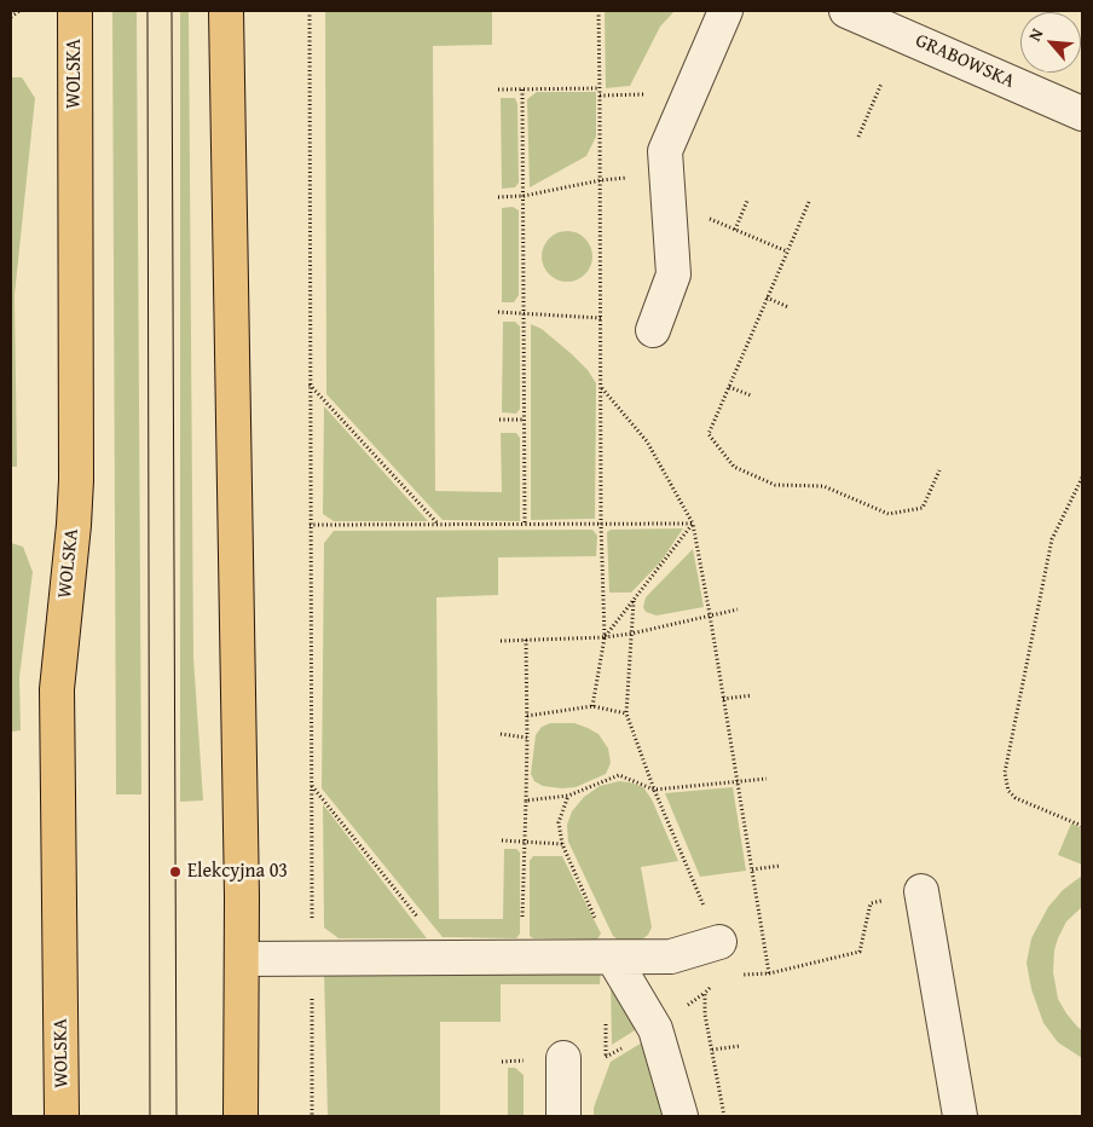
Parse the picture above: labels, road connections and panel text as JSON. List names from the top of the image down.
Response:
{
  "streets": {
    "main road": ["WOLSKA"],
    "street": ["GRABOWSKA"]
  },
  "places": ["Elekcyjna 03"],
  "north": "top left"
}
